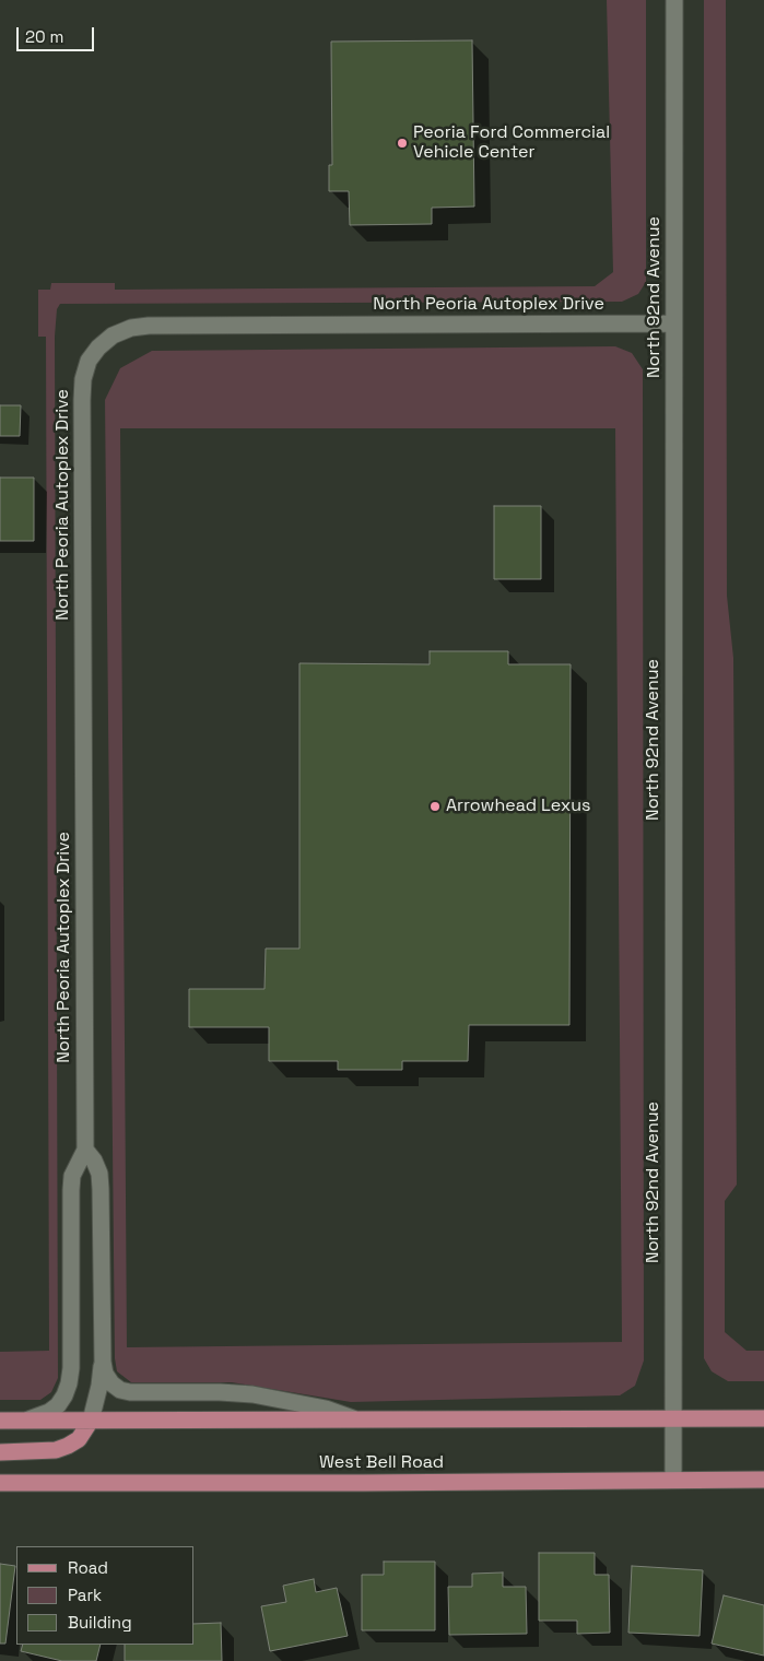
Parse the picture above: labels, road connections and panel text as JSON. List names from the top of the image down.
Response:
{
  "streets": {
    "main road": ["West Bell Road"],
    "street": ["North 92nd Avenue", "North Peoria Autoplex Drive"]
  },
  "crossings": [
    ["North 92nd Avenue", "North Peoria Autoplex Drive"],
    ["North 92nd Avenue", "West Bell Road"]
  ],
  "places": ["Peoria Ford Commercial Vehicle Center", "Arrowhead Lexus"],
  "legend": ["Road", "Park", "Building"],
  "scale_bar": "20 m"
}
